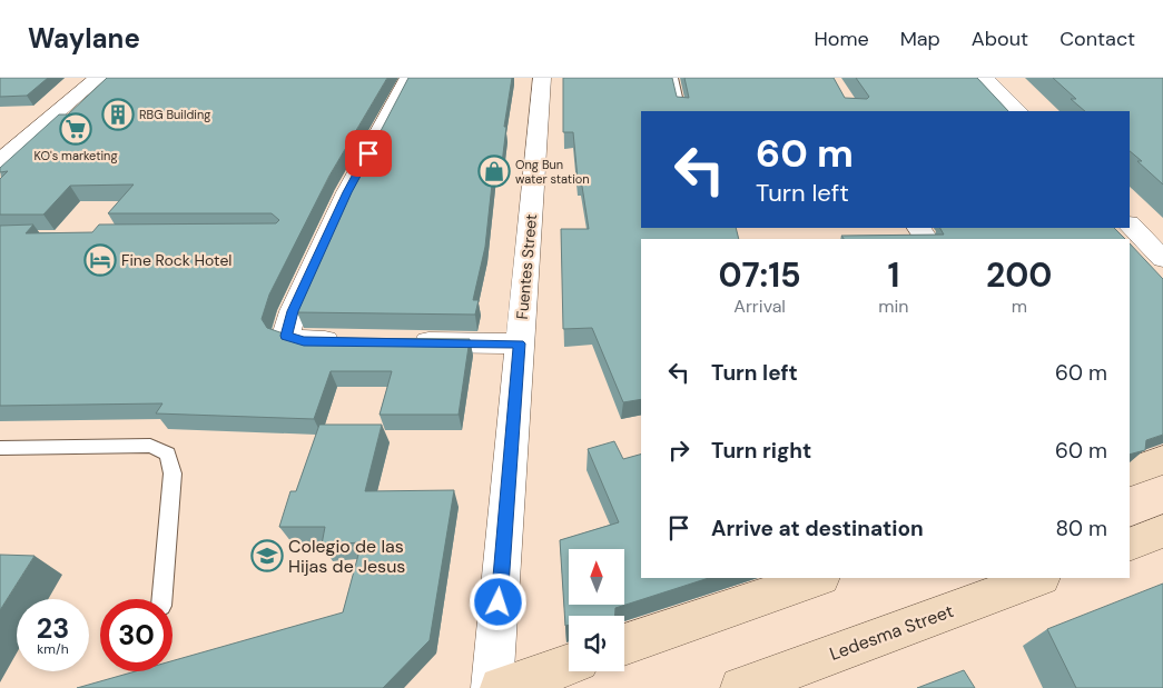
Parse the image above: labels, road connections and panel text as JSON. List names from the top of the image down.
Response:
{
  "streets": {
    "main road": ["Ledesma Street"],
    "street": ["Fuentes Street"]
  },
  "places": {
    "building": ["RBG Building"],
    "supermarket": ["KO's marketing"],
    "shop": ["Ong Bun water station"],
    "hotel": ["Fine Rock Hotel"],
    "school or university": ["Colegio de las Hijas de Jesus"]
  },
  "north": "top",
  "page": {
    "header": "Waylane",
    "nav": [
      "Home",
      "Map",
      "About",
      "Contact"
    ],
    "turn": ["60 m", "Turn left"],
    "eta": [
      "07:15",
      "Arrival",
      "1",
      "min",
      "200",
      "m"
    ],
    "list": [
      {
        "name": "Turn left",
        "value": "60 m"
      },
      {
        "name": "Turn right",
        "value": "60 m"
      },
      {
        "name": "Arrive at destination",
        "value": "80 m"
      }
    ],
    "speed": "23 km/h",
    "limit": "30"
  }
}
